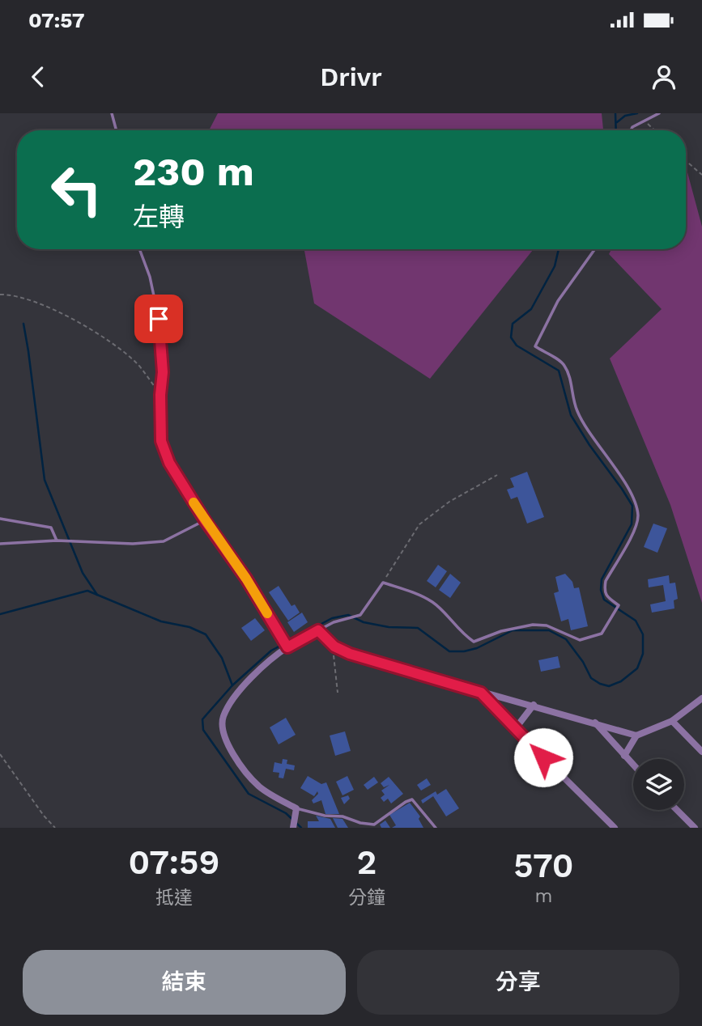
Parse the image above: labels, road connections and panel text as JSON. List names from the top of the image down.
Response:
{
  "page": {
    "status": "07:57",
    "header": "Drivr",
    "turn": ["230 m", "左轉"],
    "eta": [
      "07:59",
      "抵達",
      "2",
      "分鐘",
      "570",
      "m"
    ],
    "buttons": ["結束", "分享"]
  }
}
